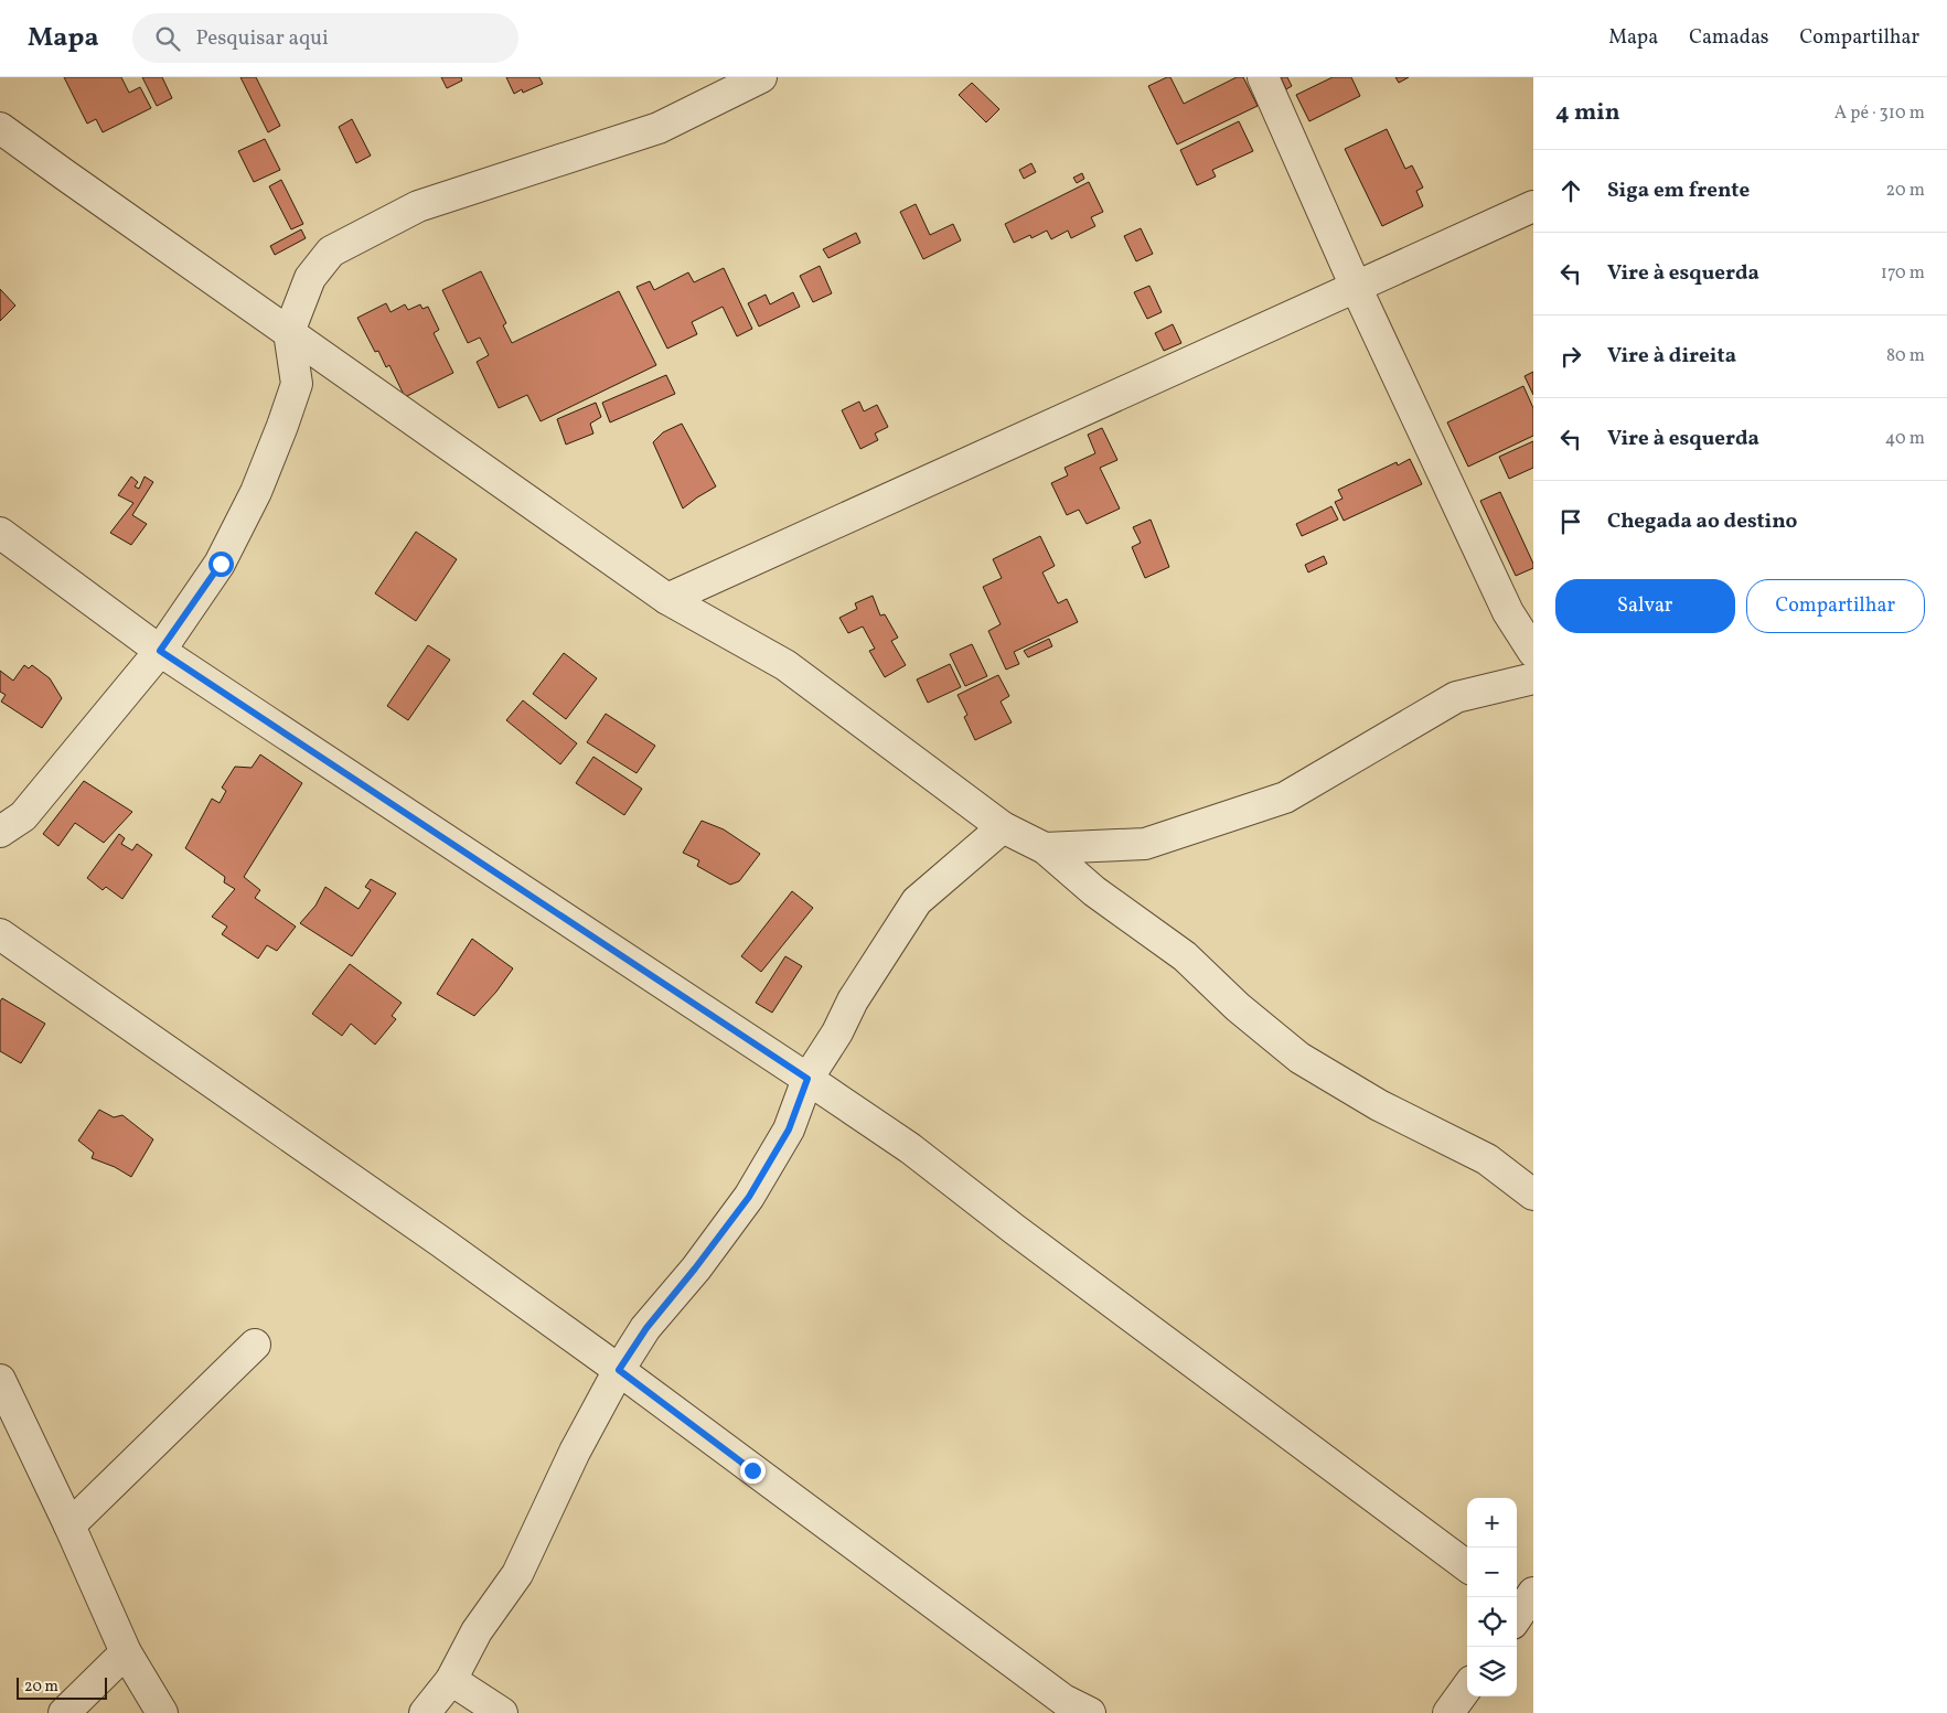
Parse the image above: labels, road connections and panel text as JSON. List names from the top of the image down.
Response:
{
  "scale_bar": "20 m",
  "page": {
    "header": "Mapa",
    "search": "Pesquisar aqui",
    "nav": ["Mapa", "Camadas", "Compartilhar"],
    "heading": ["4 min", "A pé · 310 m"],
    "list": [
      ["Siga em frente", "20 m"],
      ["Vire à esquerda", "170 m"],
      ["Vire à direita", "80 m"],
      ["Vire à esquerda", "40 m"],
      "Chegada ao destino"
    ],
    "buttons": ["Salvar", "Compartilhar"],
    "map_buttons": ["+", "−"],
    "scale": "20 m"
  }
}
